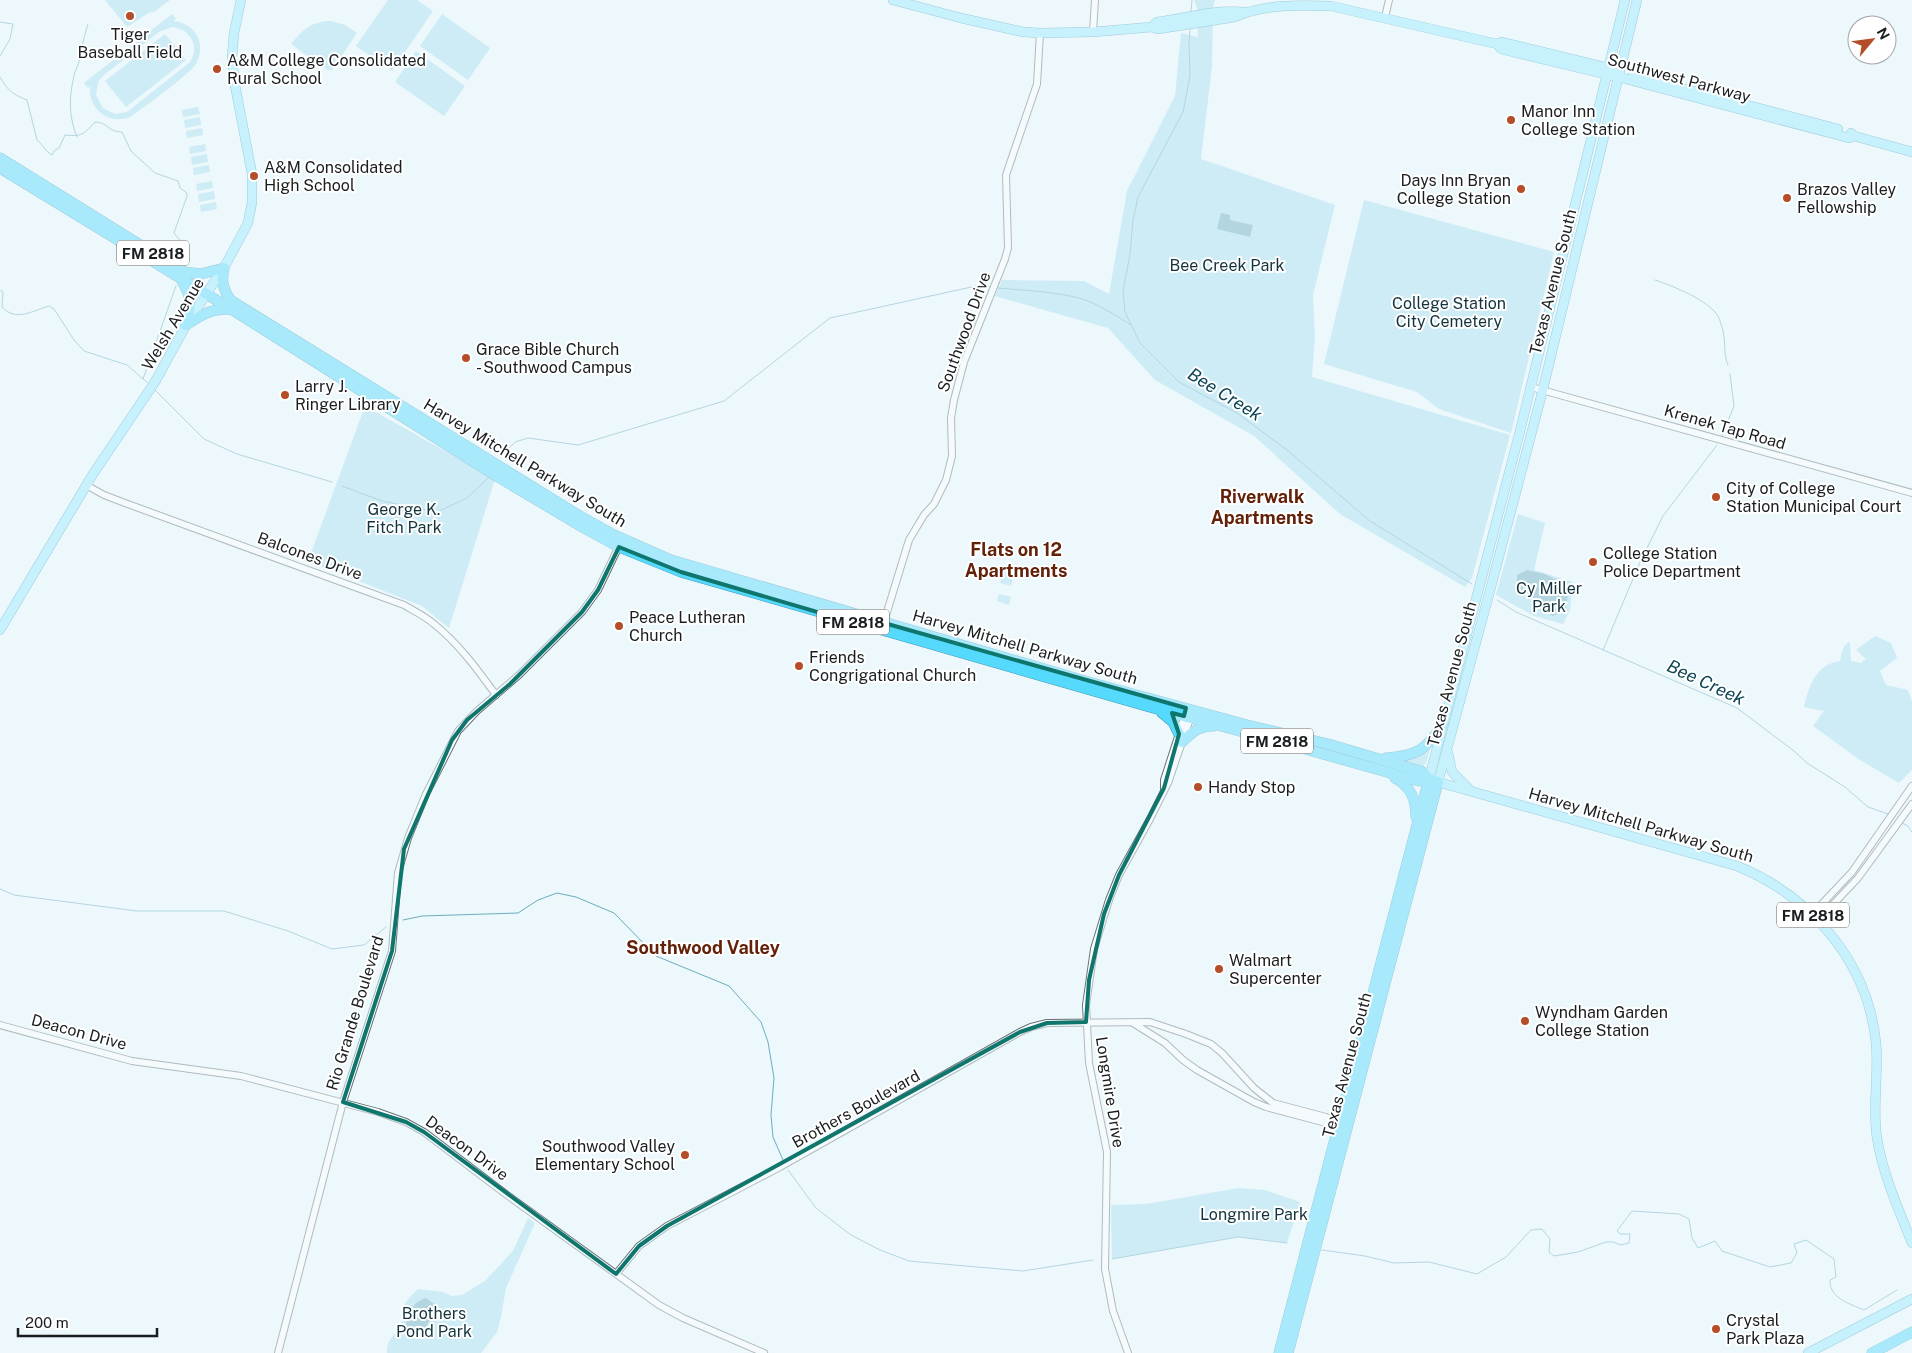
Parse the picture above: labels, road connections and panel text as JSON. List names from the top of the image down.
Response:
{
  "streets": {
    "highway": ["FM 2818", "Texas Avenue South", "Harvey Mitchell Parkway South"],
    "main road": ["Southwest Parkway", "Welsh Avenue"],
    "street": [
      "Southwood Drive",
      "Krenek Tap Road",
      "Balcones Drive",
      "Rio Grande Boulevard",
      "Deacon Drive",
      "Longmire Drive",
      "Brothers Boulevard"
    ]
  },
  "crossings": [
    ["Southwest Parkway", "Texas Avenue South"],
    ["Southwest Parkway", "Southwood Drive"],
    ["Texas Avenue South", "Krenek Tap Road"],
    ["Texas Avenue South", "Harvey Mitchell Parkway South"],
    ["Texas Avenue South", "Brothers Boulevard"],
    ["Welsh Avenue", "Harvey Mitchell Parkway South"],
    ["Welsh Avenue", "Balcones Drive"],
    ["Southwood Drive", "Harvey Mitchell Parkway South"],
    ["Harvey Mitchell Parkway South", "Rio Grande Boulevard"],
    ["Harvey Mitchell Parkway South", "Longmire Drive"],
    ["Balcones Drive", "Rio Grande Boulevard"],
    ["Rio Grande Boulevard", "Deacon Drive"],
    ["Deacon Drive", "Brothers Boulevard"],
    ["Longmire Drive", "Brothers Boulevard"]
  ],
  "districts": ["Riverwalk Apartments", "Flats on 12 Apartments", "Southwood Valley"],
  "water": ["Bee Creek"],
  "parks": [
    "Bee Creek Park",
    "College Station City Cemetery",
    "George K. Fitch Park",
    "Cy Miller Park",
    "Longmire Park",
    "Brothers Pond Park"
  ],
  "places": [
    "Tiger Baseball Field",
    "A&M College Consolidated Rural School",
    "Manor Inn College Station",
    "A&M Consolidated High School",
    "Days Inn Bryan College Station",
    "Brazos Valley Fellowship",
    "Grace Bible Church - Southwood Campus",
    "Larry J. Ringer Library",
    "City of College Station Municipal Court",
    "College Station Police Department",
    "Peace Lutheran Church",
    "Friends Congrigational Church",
    "Handy Stop",
    "Walmart Supercenter",
    "Wyndham Garden College Station",
    "Southwood Valley Elementary School",
    "Crystal Park Plaza"
  ],
  "scale_bar": "200 m",
  "north": "top right"
}
